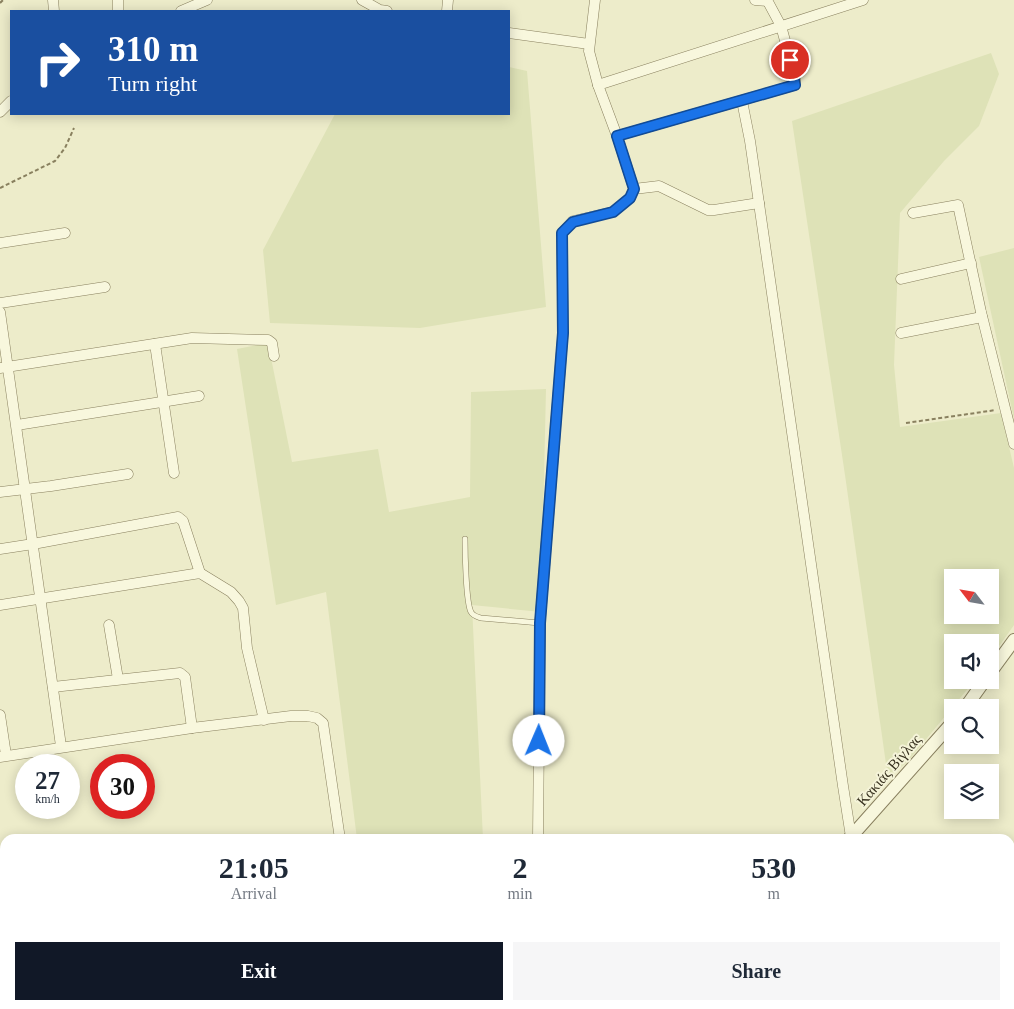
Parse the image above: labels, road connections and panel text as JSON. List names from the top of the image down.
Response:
{
  "streets": {
    "street": ["Κακιάς Βίγλας"]
  },
  "north": "top left",
  "page": {
    "turn": ["310 m", "Turn right"],
    "speed": "27 km/h",
    "limit": "30",
    "eta": [
      "21:05",
      "Arrival",
      "2",
      "min",
      "530",
      "m"
    ],
    "buttons": ["Exit", "Share"]
  }
}
